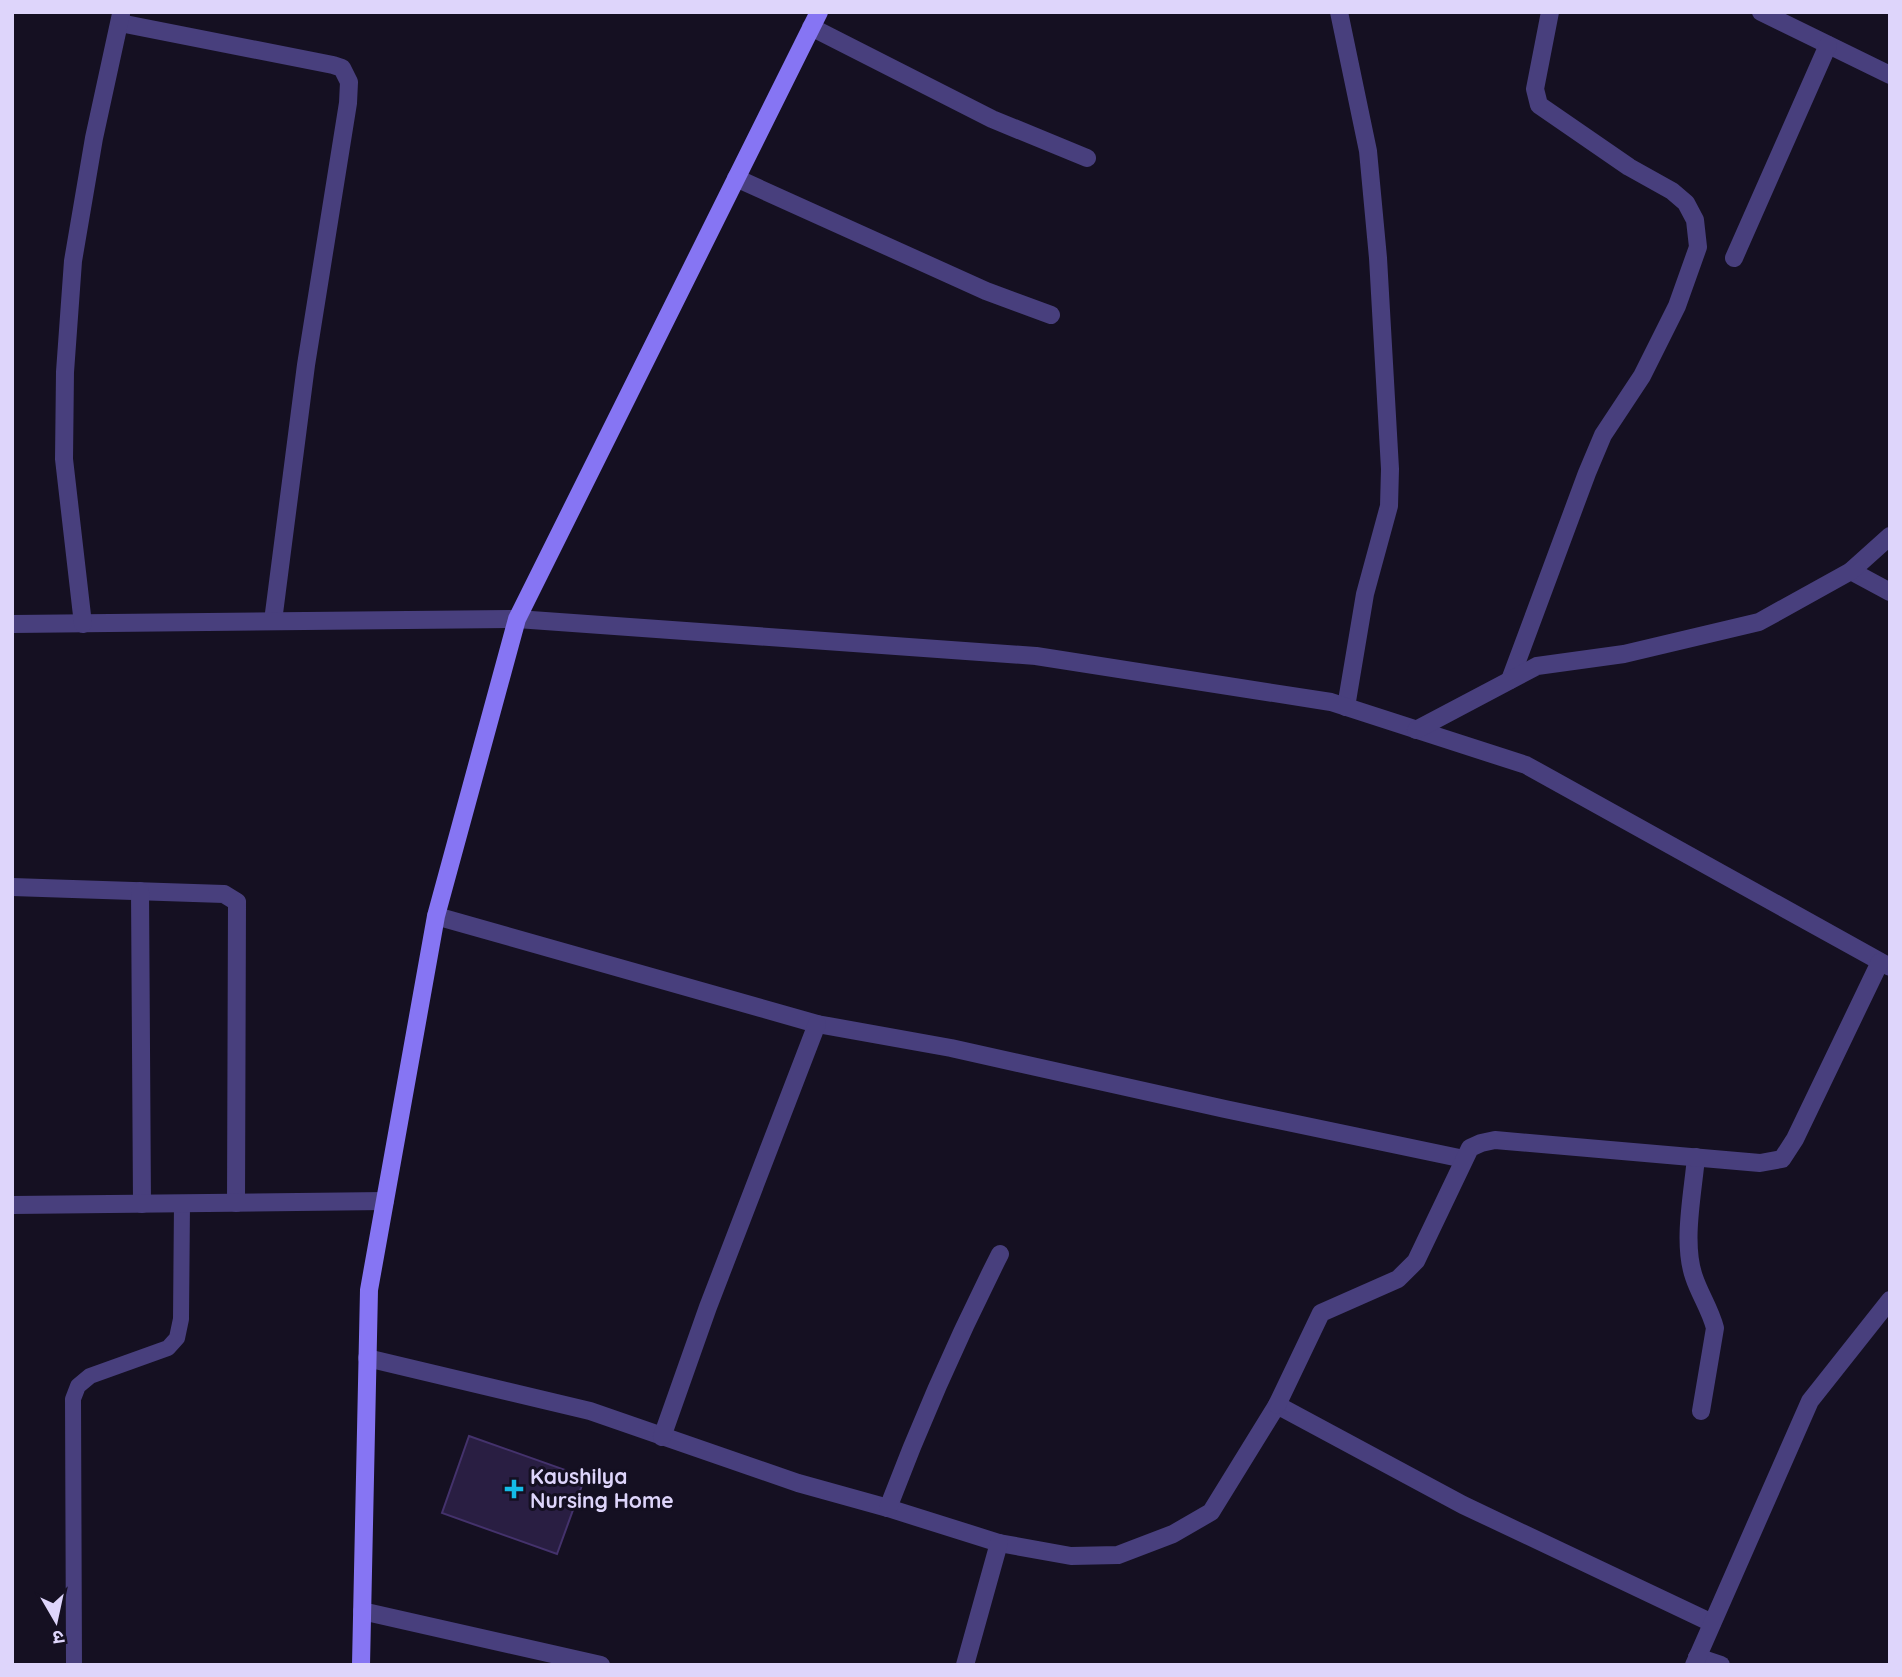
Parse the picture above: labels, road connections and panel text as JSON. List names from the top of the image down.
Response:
{
  "places": {
    "health": ["Kaushilya Nursing Home"]
  },
  "north": "bottom"
}
